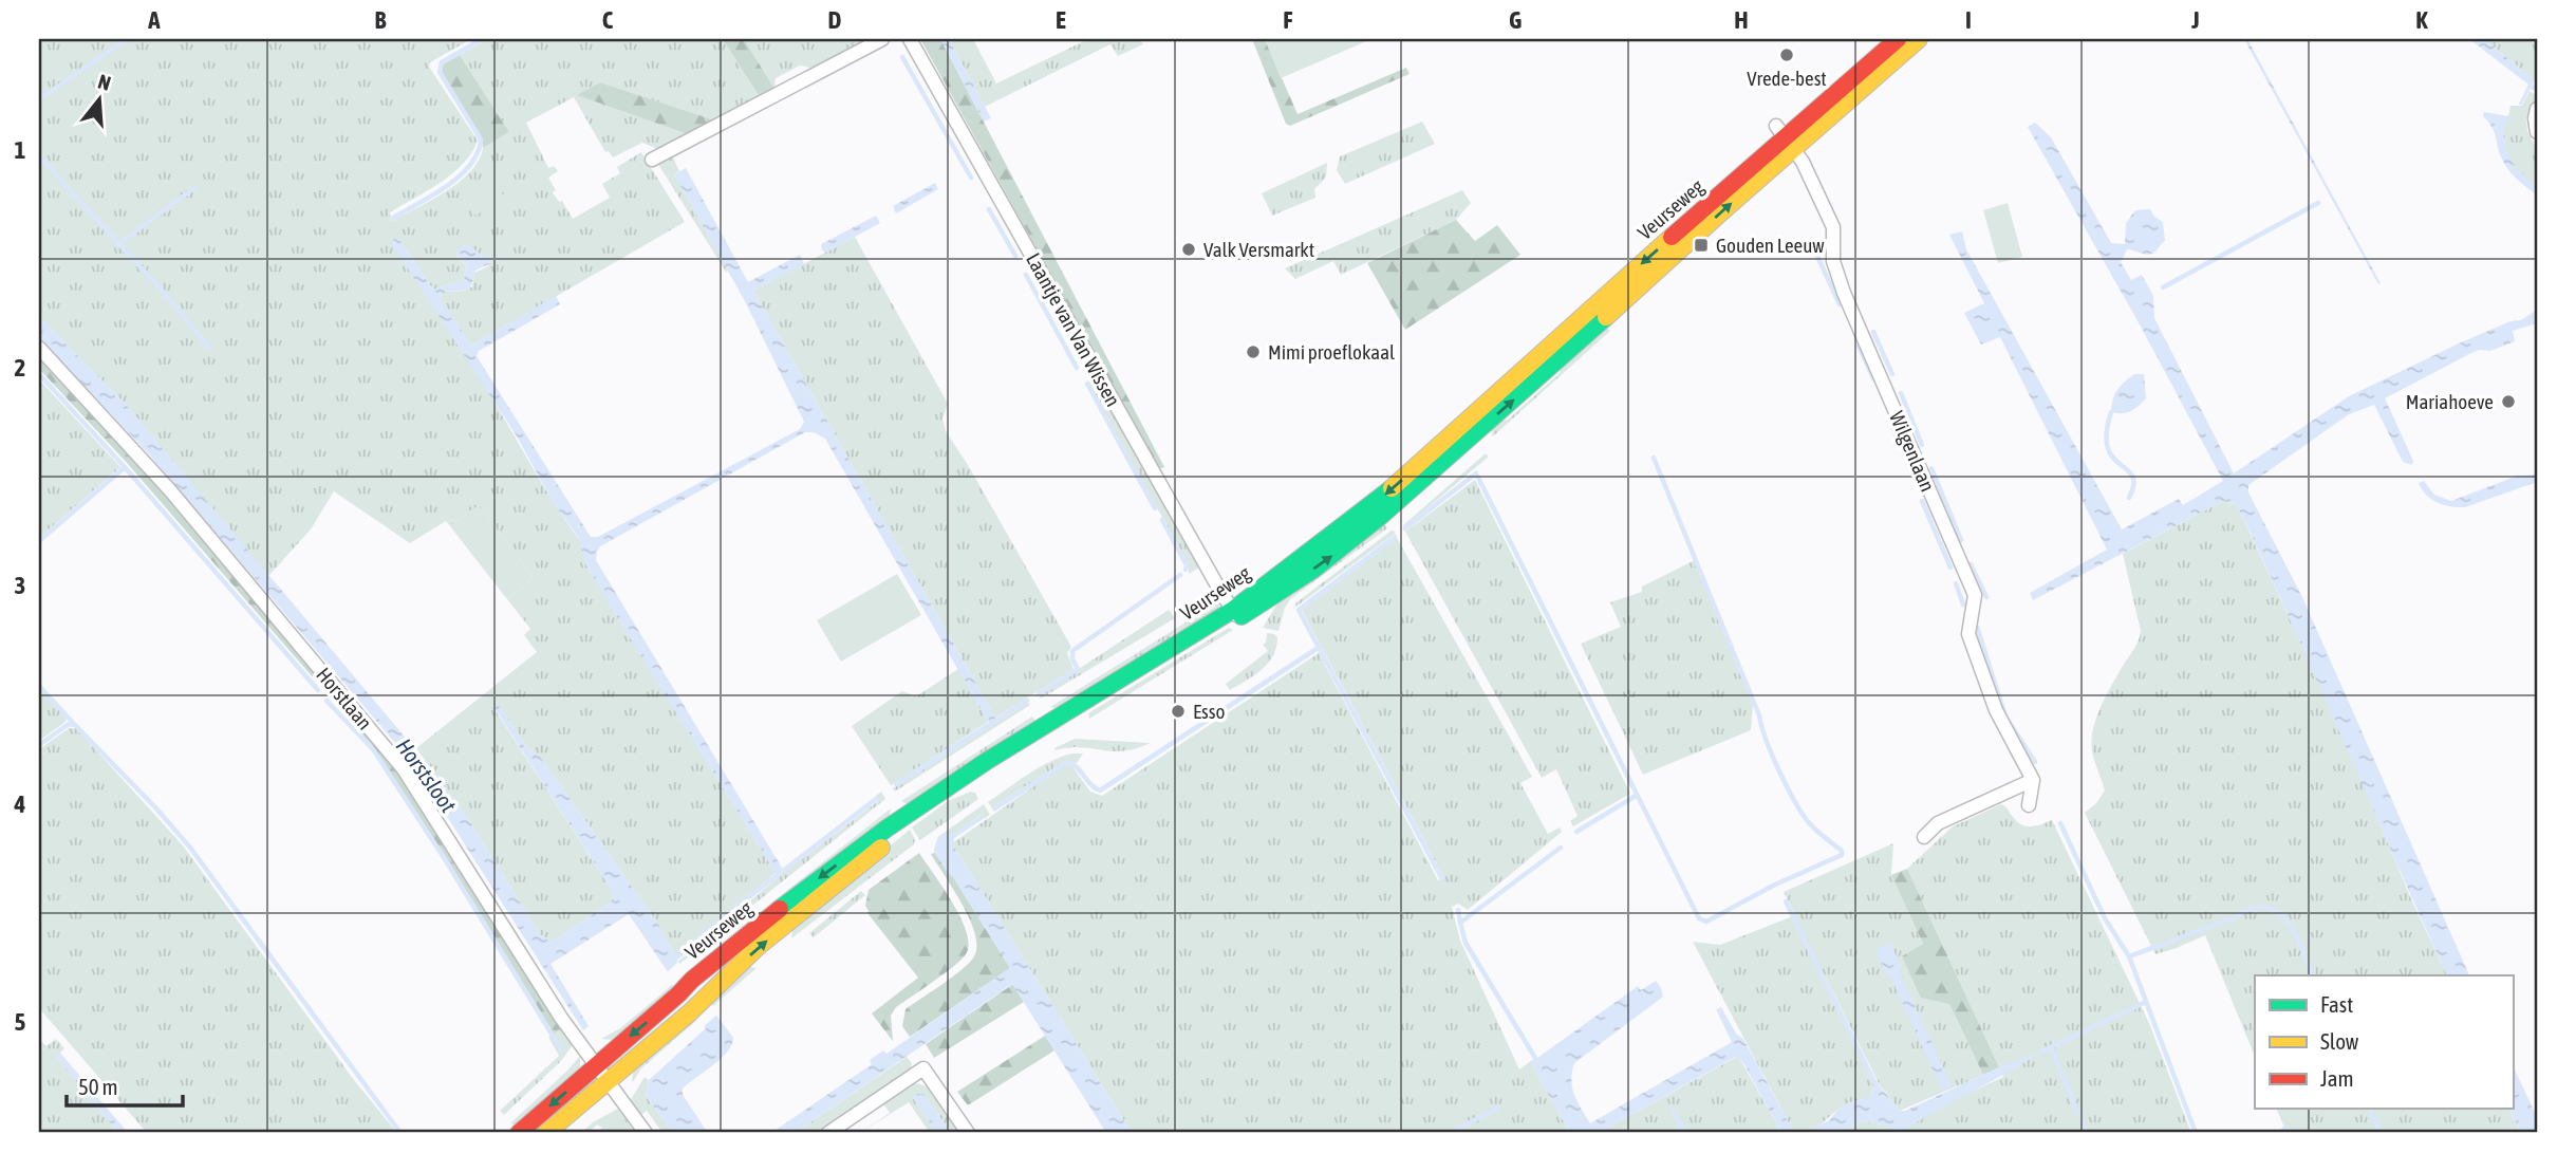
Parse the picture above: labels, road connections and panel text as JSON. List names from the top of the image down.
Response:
{
  "streets": {
    "main road": ["Veurseweg"],
    "street": ["Laantje van Van Wissen", "Wilgenlaan", "Horstlaan"]
  },
  "crossings": [
    ["Veurseweg", "Laantje van Van Wissen"],
    ["Veurseweg", "Wilgenlaan"],
    ["Veurseweg", "Horstlaan"]
  ],
  "water": ["Horstsloot"],
  "places": {
    "other": [
      "Vrede-best",
      "Valk Versmarkt",
      "Mimi proeflokaal",
      "Mariahoeve",
      "Esso"
    ],
    "transit": ["Gouden Leeuw"]
  },
  "legend": ["Fast", "Slow", "Jam"],
  "scale_bar": "50 m",
  "north": "top",
  "grid": {
    "columns": [
      "A",
      "B",
      "C",
      "D",
      "E",
      "F",
      "G",
      "H",
      "I",
      "J",
      "K"
    ],
    "rows": [
      "1",
      "2",
      "3",
      "4",
      "5"
    ]
  }
}
